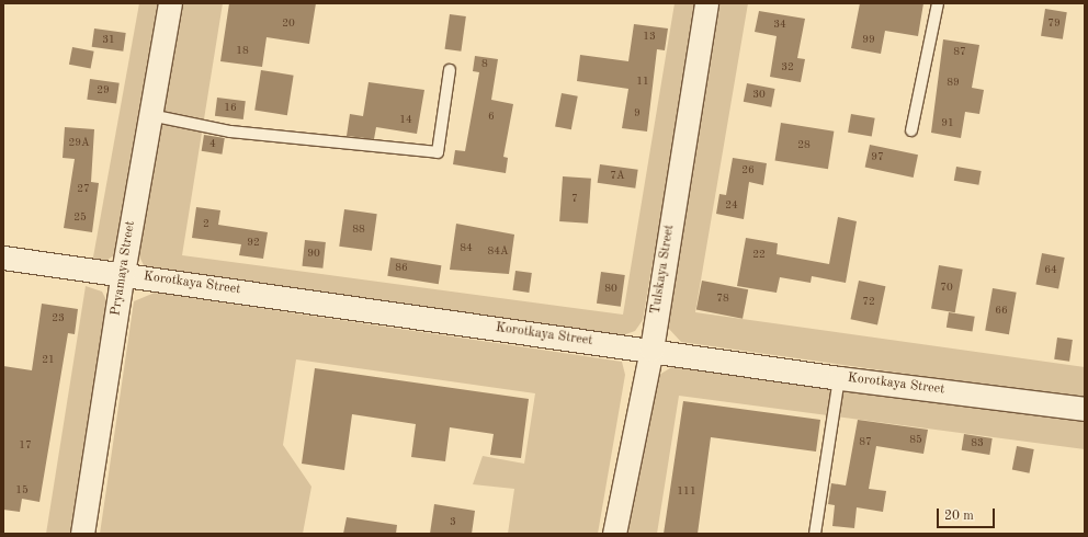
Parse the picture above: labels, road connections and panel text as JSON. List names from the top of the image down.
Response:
{
  "streets": {
    "street": ["Pryamaya Street", "Tulskaya Street", "Korotkaya Street"]
  },
  "crossings": [
    ["Pryamaya Street", "Korotkaya Street"],
    ["Tulskaya Street", "Korotkaya Street"]
  ],
  "house_numbers": [
    "20",
    "79",
    "34",
    "13",
    "31",
    "99",
    "18",
    "87",
    "8",
    "32",
    "11",
    "89",
    "29",
    "30",
    "16",
    "9",
    "6",
    "14",
    "91",
    "29А",
    "4",
    "28",
    "97",
    "26",
    "7А",
    "27",
    "7",
    "24",
    "25",
    "2",
    "88",
    "92",
    "84",
    "84А",
    "90",
    "22",
    "86",
    "64",
    "70",
    "80",
    "78",
    "72",
    "66",
    "23",
    "21",
    "85",
    "87",
    "83",
    "17",
    "15",
    "111",
    "3"
  ],
  "scale_bar": "20 m"
}
